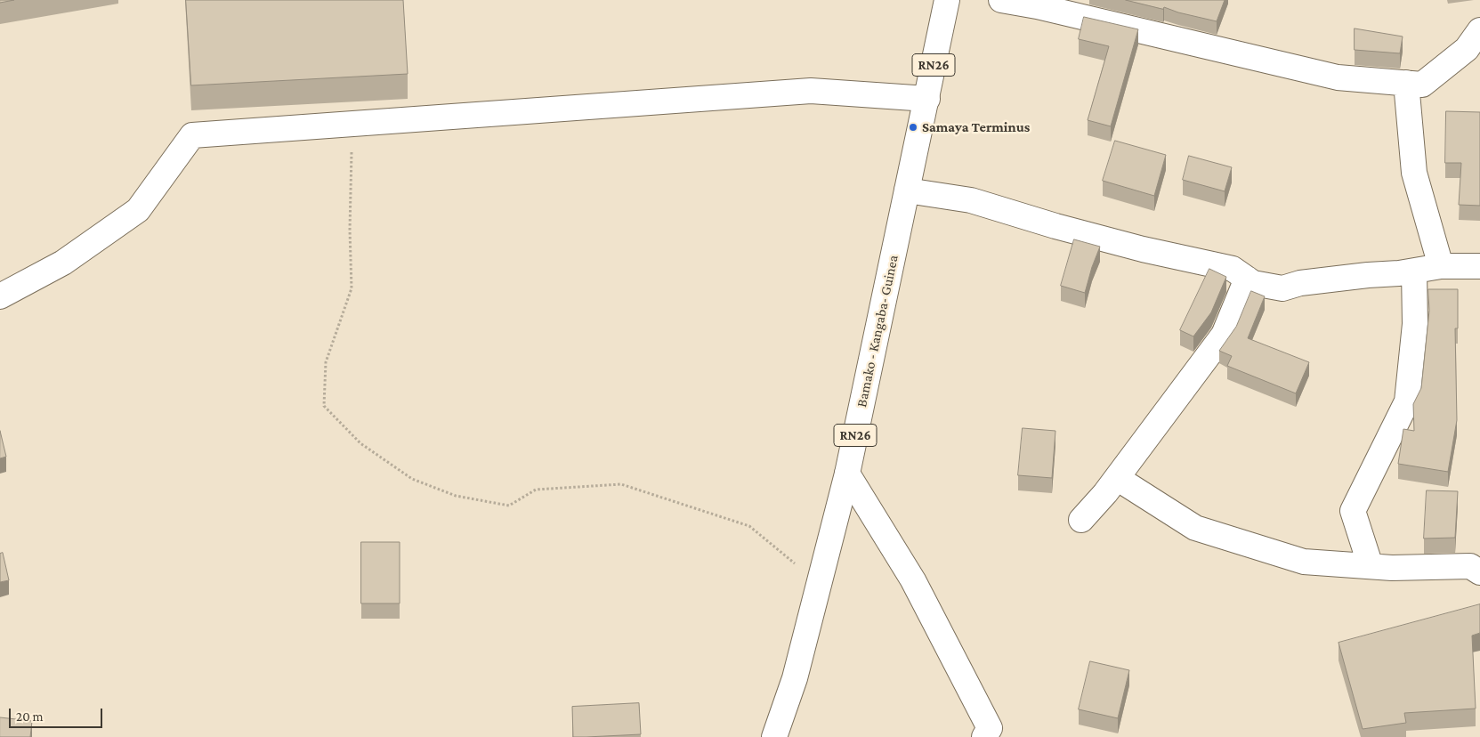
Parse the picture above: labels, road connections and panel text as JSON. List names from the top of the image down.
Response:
{
  "streets": {
    "street": ["RN26", "Bamako - Kangaba- Guinea"]
  },
  "places": ["Samaya Terminus"],
  "scale_bar": "20 m"
}
